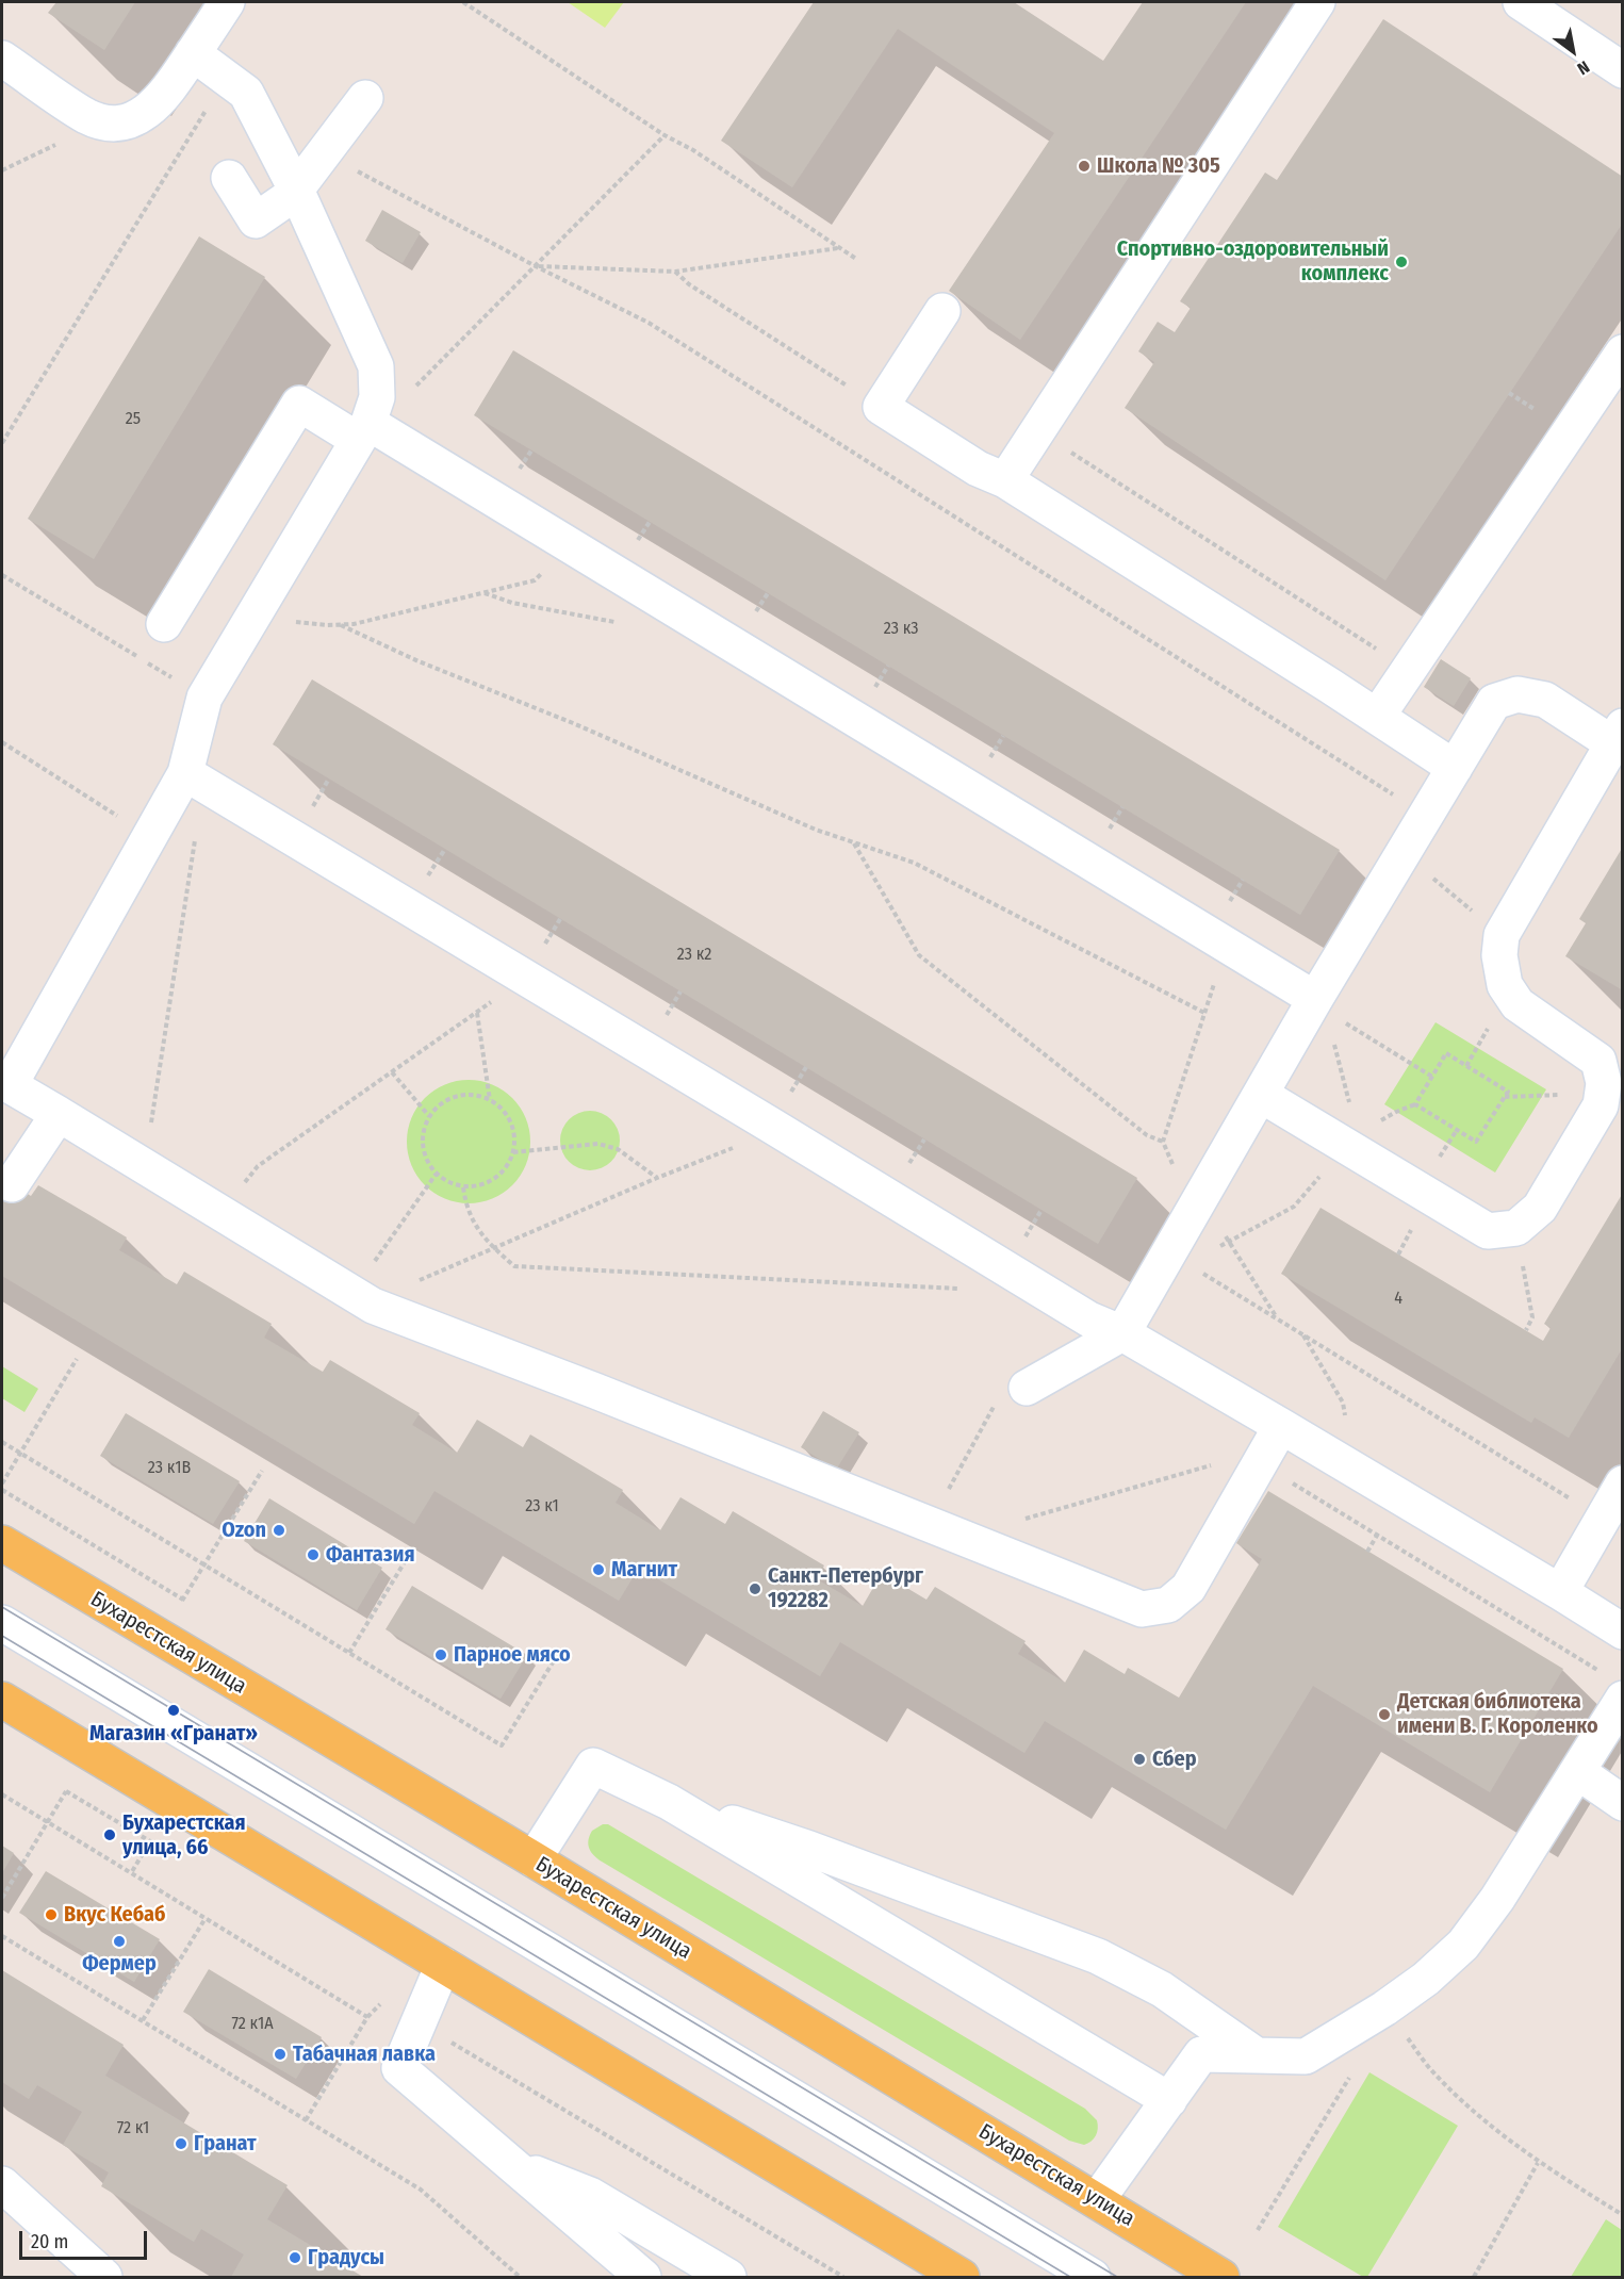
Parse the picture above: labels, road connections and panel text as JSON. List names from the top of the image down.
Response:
{
  "streets": {
    "main road": ["Бухарестская улица"]
  },
  "places": [
    "Школа № 305",
    "Спортивно-оздоровительный комплекс",
    "Ozon",
    "Фантазия",
    "Магнит",
    "Санкт-Петербург 192282",
    "Парное мясо",
    "Магазин «Гранат»",
    "Детская библиотека имени В. Г. Короленко",
    "Сбер",
    "Бухарестская улица, 66",
    "Вкус Кебаб",
    "Фермер",
    "Табачная лавка",
    "Гранат",
    "Градусы"
  ],
  "house_numbers": [
    "25",
    "23 к3",
    "23 к2",
    "4",
    "23 к1В",
    "23 к1",
    "72 к1А",
    "72 к1"
  ],
  "scale_bar": "20 m",
  "north": "bottom right"
}
